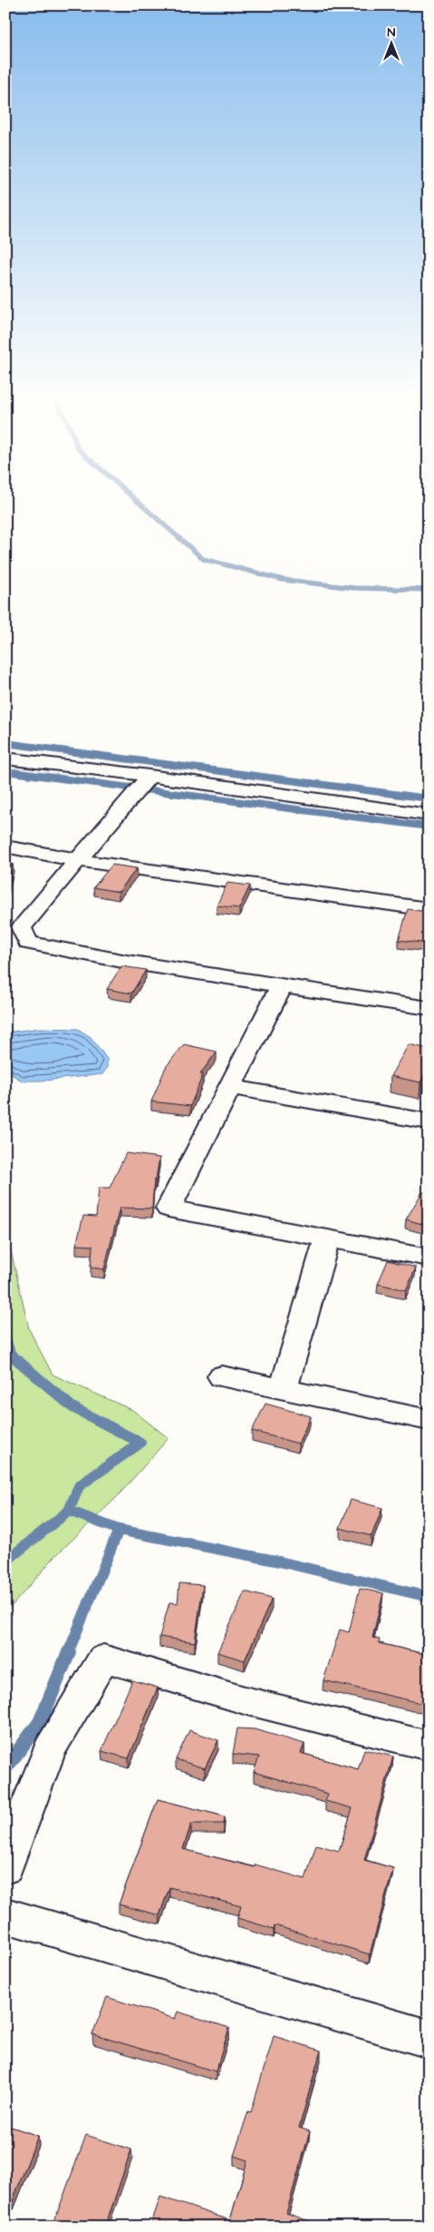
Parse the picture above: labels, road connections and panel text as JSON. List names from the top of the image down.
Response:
{
  "north": "top"
}
